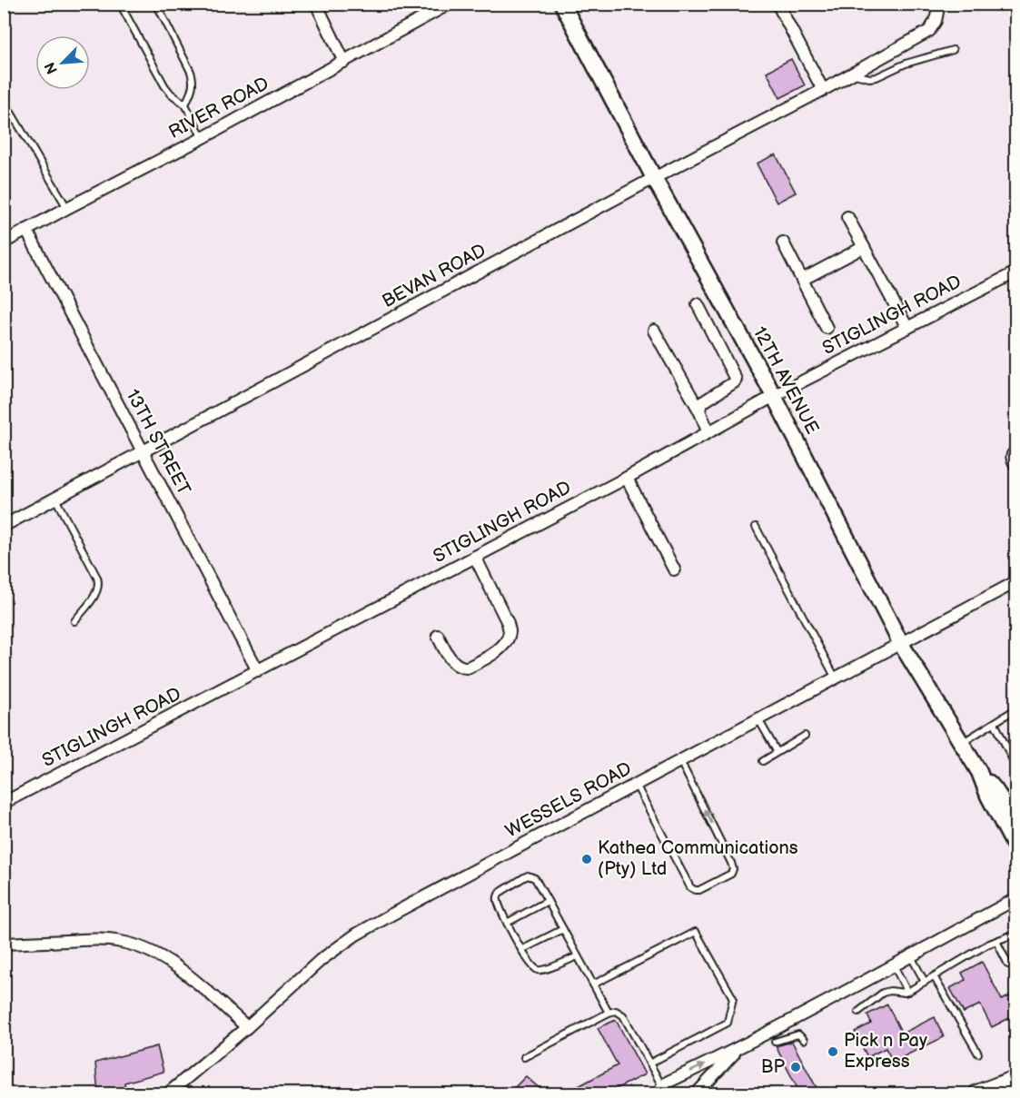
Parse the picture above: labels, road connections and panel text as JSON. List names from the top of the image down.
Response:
{
  "streets": {
    "main road": ["12TH AVENUE"],
    "street": [
      "RIVER ROAD",
      "BEVAN ROAD",
      "STIGLINGH ROAD",
      "13TH STREET",
      "WESSELS ROAD"
    ]
  },
  "crossings": [
    ["RIVER ROAD", "13TH STREET"],
    ["BEVAN ROAD", "12TH AVENUE"],
    ["BEVAN ROAD", "13TH STREET"],
    ["STIGLINGH ROAD", "12TH AVENUE"],
    ["STIGLINGH ROAD", "13TH STREET"],
    ["12TH AVENUE", "WESSELS ROAD"]
  ],
  "places": ["Kathea Communications (Pty) Ltd", "Pick n Pay Express", "BP"],
  "north": "bottom left"
}
